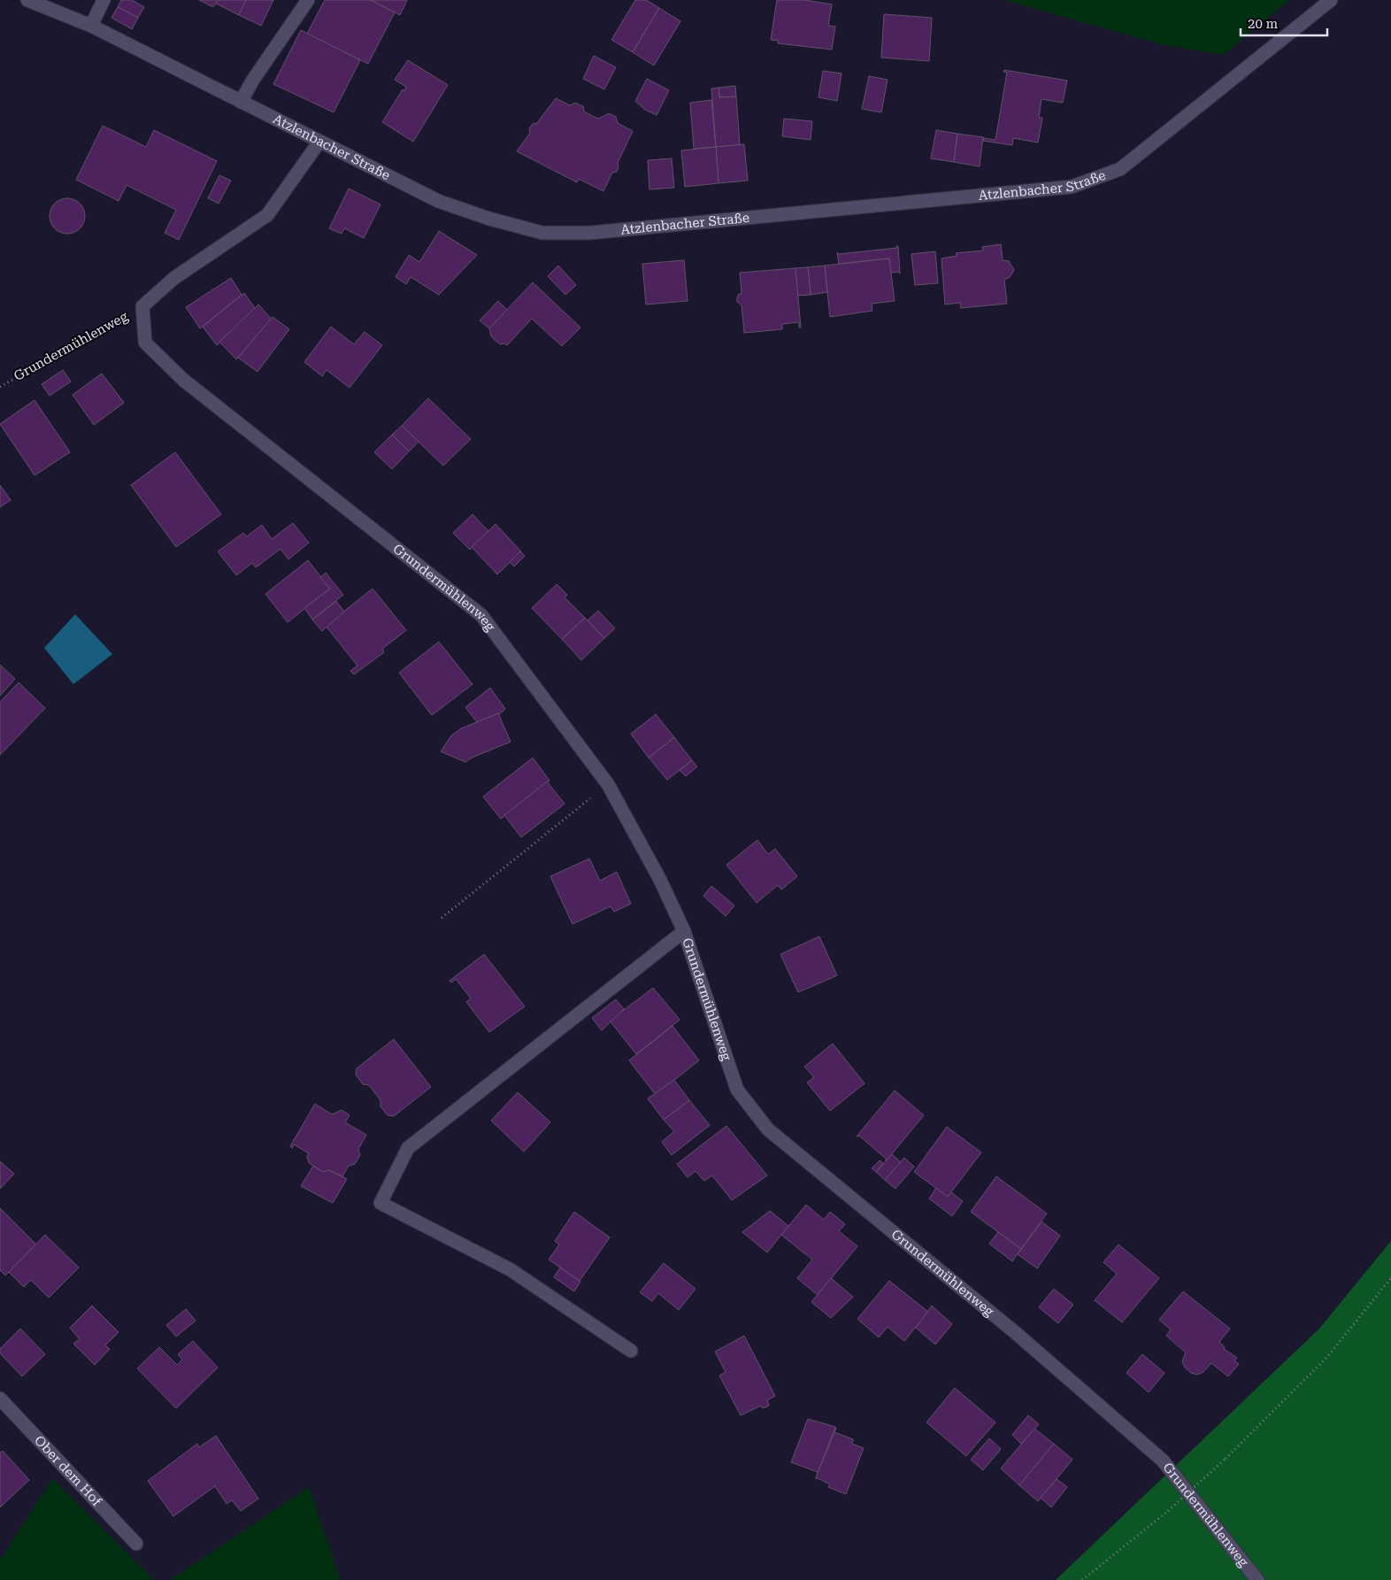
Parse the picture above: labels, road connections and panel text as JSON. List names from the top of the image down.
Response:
{
  "streets": {
    "street": ["Atzlenbacher Straße", "Grundermühlenweg", "Ober dem Hof"]
  },
  "crossings": [
    ["Atzlenbacher Straße", "Grundermühlenweg"]
  ],
  "scale_bar": "20 m"
}
